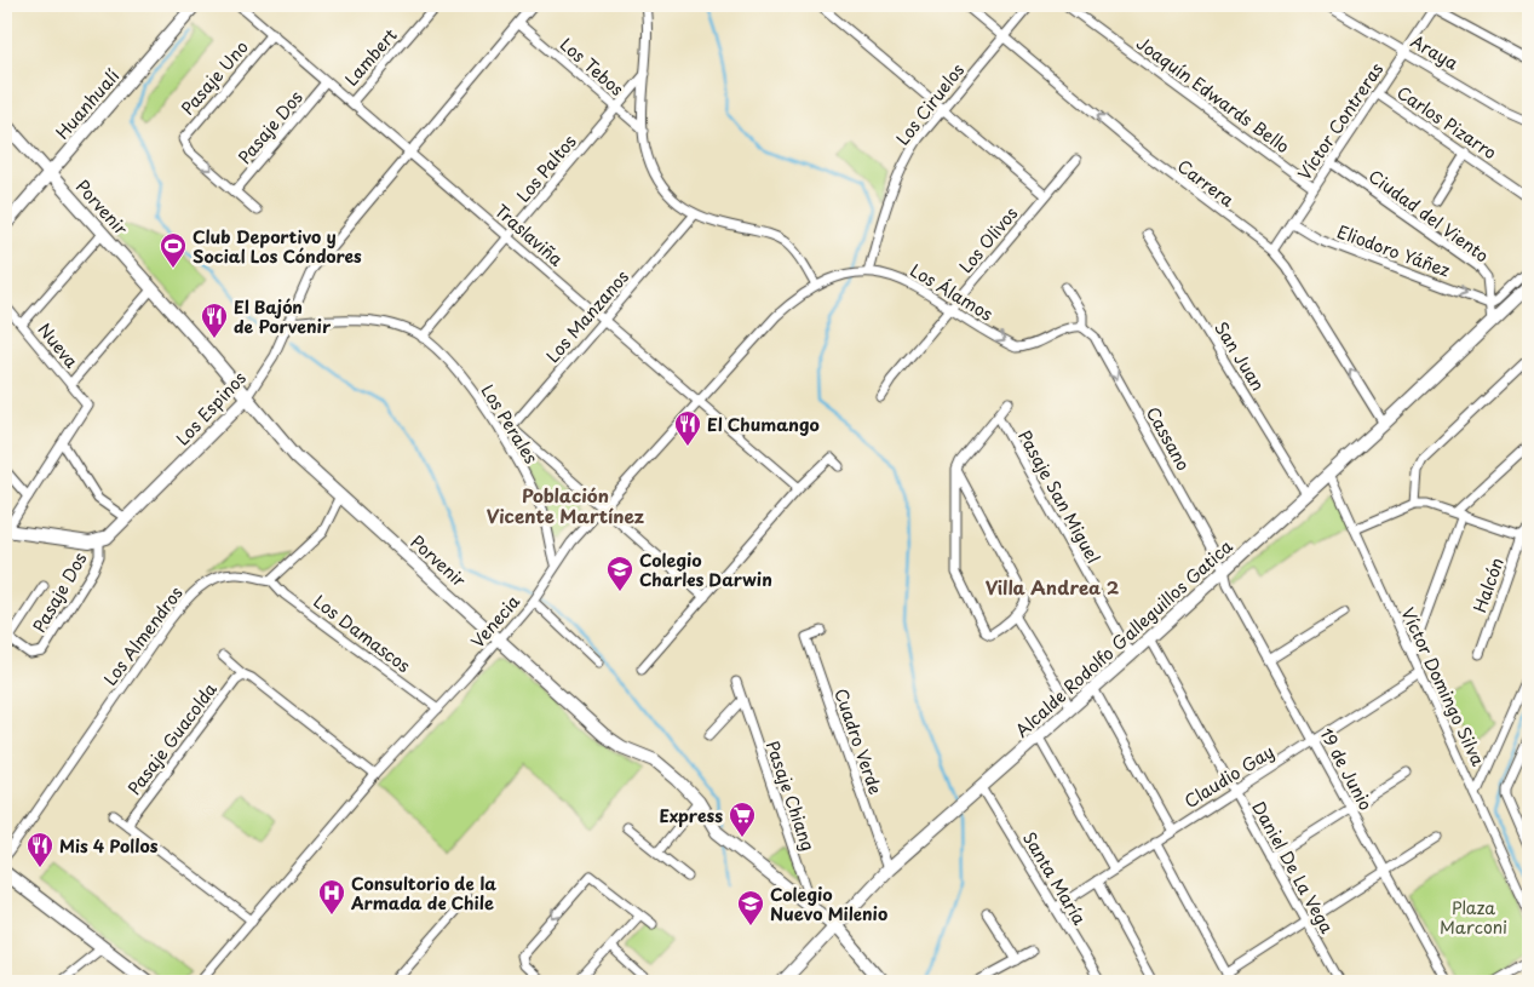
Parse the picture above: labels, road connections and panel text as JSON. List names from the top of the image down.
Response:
{
  "streets": {
    "street": [
      "Araya",
      "Lambert",
      "Los Tebos",
      "Pasaje Uno",
      "Joaquín Edwards Bello",
      "Huanhualí",
      "Los Ciruelos",
      "Víctor Contreras",
      "Carlos Pizarro",
      "Pasaje Dos",
      "Los Paltos",
      "Carrera",
      "Porvenir",
      "Ciudad del Viento",
      "Traslaviña",
      "Los Olivos",
      "Eliodoro Yáñez",
      "Los Álamos",
      "Los Manzanos",
      "Nueva",
      "San Juan",
      "Los Espinos",
      "Los Perales",
      "Cassano",
      "Pasaje San Miguel",
      "Halcón",
      "Venecia",
      "Los Damascos",
      "Los Almendros",
      "Alcalde Rodolfo Galleguillos Gatica",
      "Víctor Domingo Silva",
      "Pasaje Guacolda",
      "Cuadro Verde",
      "19 de Junio",
      "Claudio Gay",
      "Pasaje Chiang",
      "Daniel De La Vega",
      "Santa María"
    ]
  },
  "crossings": [
    ["Araya", "Víctor Contreras"],
    ["Lambert", "Traslaviña"],
    ["Los Tebos", "Los Paltos"],
    ["Los Tebos", "Los Espinos"],
    ["Pasaje Uno", "Pasaje Dos"],
    ["Pasaje Uno", "Traslaviña"],
    ["Joaquín Edwards Bello", "Víctor Contreras"],
    ["Huanhualí", "Porvenir"],
    ["Los Ciruelos", "Carrera"],
    ["Los Ciruelos", "Los Álamos"],
    ["Víctor Contreras", "Carlos Pizarro"],
    ["Víctor Contreras", "Carrera"],
    ["Víctor Contreras", "Ciudad del Viento"],
    ["Víctor Contreras", "Eliodoro Yáñez"],
    ["Pasaje Dos", "Traslaviña"],
    ["Pasaje Dos", "Los Espinos"],
    ["Los Paltos", "Traslaviña"],
    ["Los Paltos", "Los Perales"],
    ["Carrera", "Alcalde Rodolfo Galleguillos Gatica"],
    ["Porvenir", "Los Espinos"],
    ["Porvenir", "Venecia"],
    ["Porvenir", "Alcalde Rodolfo Galleguillos Gatica"],
    ["Porvenir", "Pasaje Chiang"],
    ["Ciudad del Viento", "Eliodoro Yáñez"],
    ["Traslaviña", "Los Manzanos"],
    ["Traslaviña", "Los Espinos"],
    ["Traslaviña", "Venecia"],
    ["Los Olivos", "Los Álamos"],
    ["Los Álamos", "Cassano"],
    ["Los Álamos", "Venecia"],
    ["San Juan", "Alcalde Rodolfo Galleguillos Gatica"],
    ["Los Espinos", "Los Perales"],
    ["Los Perales", "Venecia"],
    ["Cassano", "Alcalde Rodolfo Galleguillos Gatica"],
    ["Cassano", "19 de Junio"],
    ["Pasaje San Miguel", "Alcalde Rodolfo Galleguillos Gatica"],
    ["Venecia", "Los Damascos"],
    ["Los Damascos", "Los Almendros"],
    ["Alcalde Rodolfo Galleguillos Gatica", "Víctor Domingo Silva"],
    ["Alcalde Rodolfo Galleguillos Gatica", "Cuadro Verde"],
    ["Alcalde Rodolfo Galleguillos Gatica", "19 de Junio"],
    ["Alcalde Rodolfo Galleguillos Gatica", "Daniel De La Vega"],
    ["Alcalde Rodolfo Galleguillos Gatica", "Santa María"],
    ["Víctor Domingo Silva", "Claudio Gay"],
    ["19 de Junio", "Claudio Gay"],
    ["Claudio Gay", "Daniel De La Vega"],
    ["Claudio Gay", "Santa María"]
  ],
  "one_way": [
    "Carrera",
    "Eliodoro Yáñez",
    "Los Álamos",
    "Cassano"
  ],
  "districts": ["Población Vicente Martínez", "Villa Andrea 2"],
  "parks": ["Plaza Marconi"],
  "places": {
    "sports": ["Club Deportivo y Social Los Cóndores"],
    "restaurant": ["El Bajón de Porvenir", "El Chumango", "Mis 4 Pollos"],
    "school or university": ["Colegio Charles Darwin", "Colegio Nuevo Milenio"],
    "supermarket": ["Express"],
    "hospital": ["Consultorio de la Armada de Chile"]
  }
}
